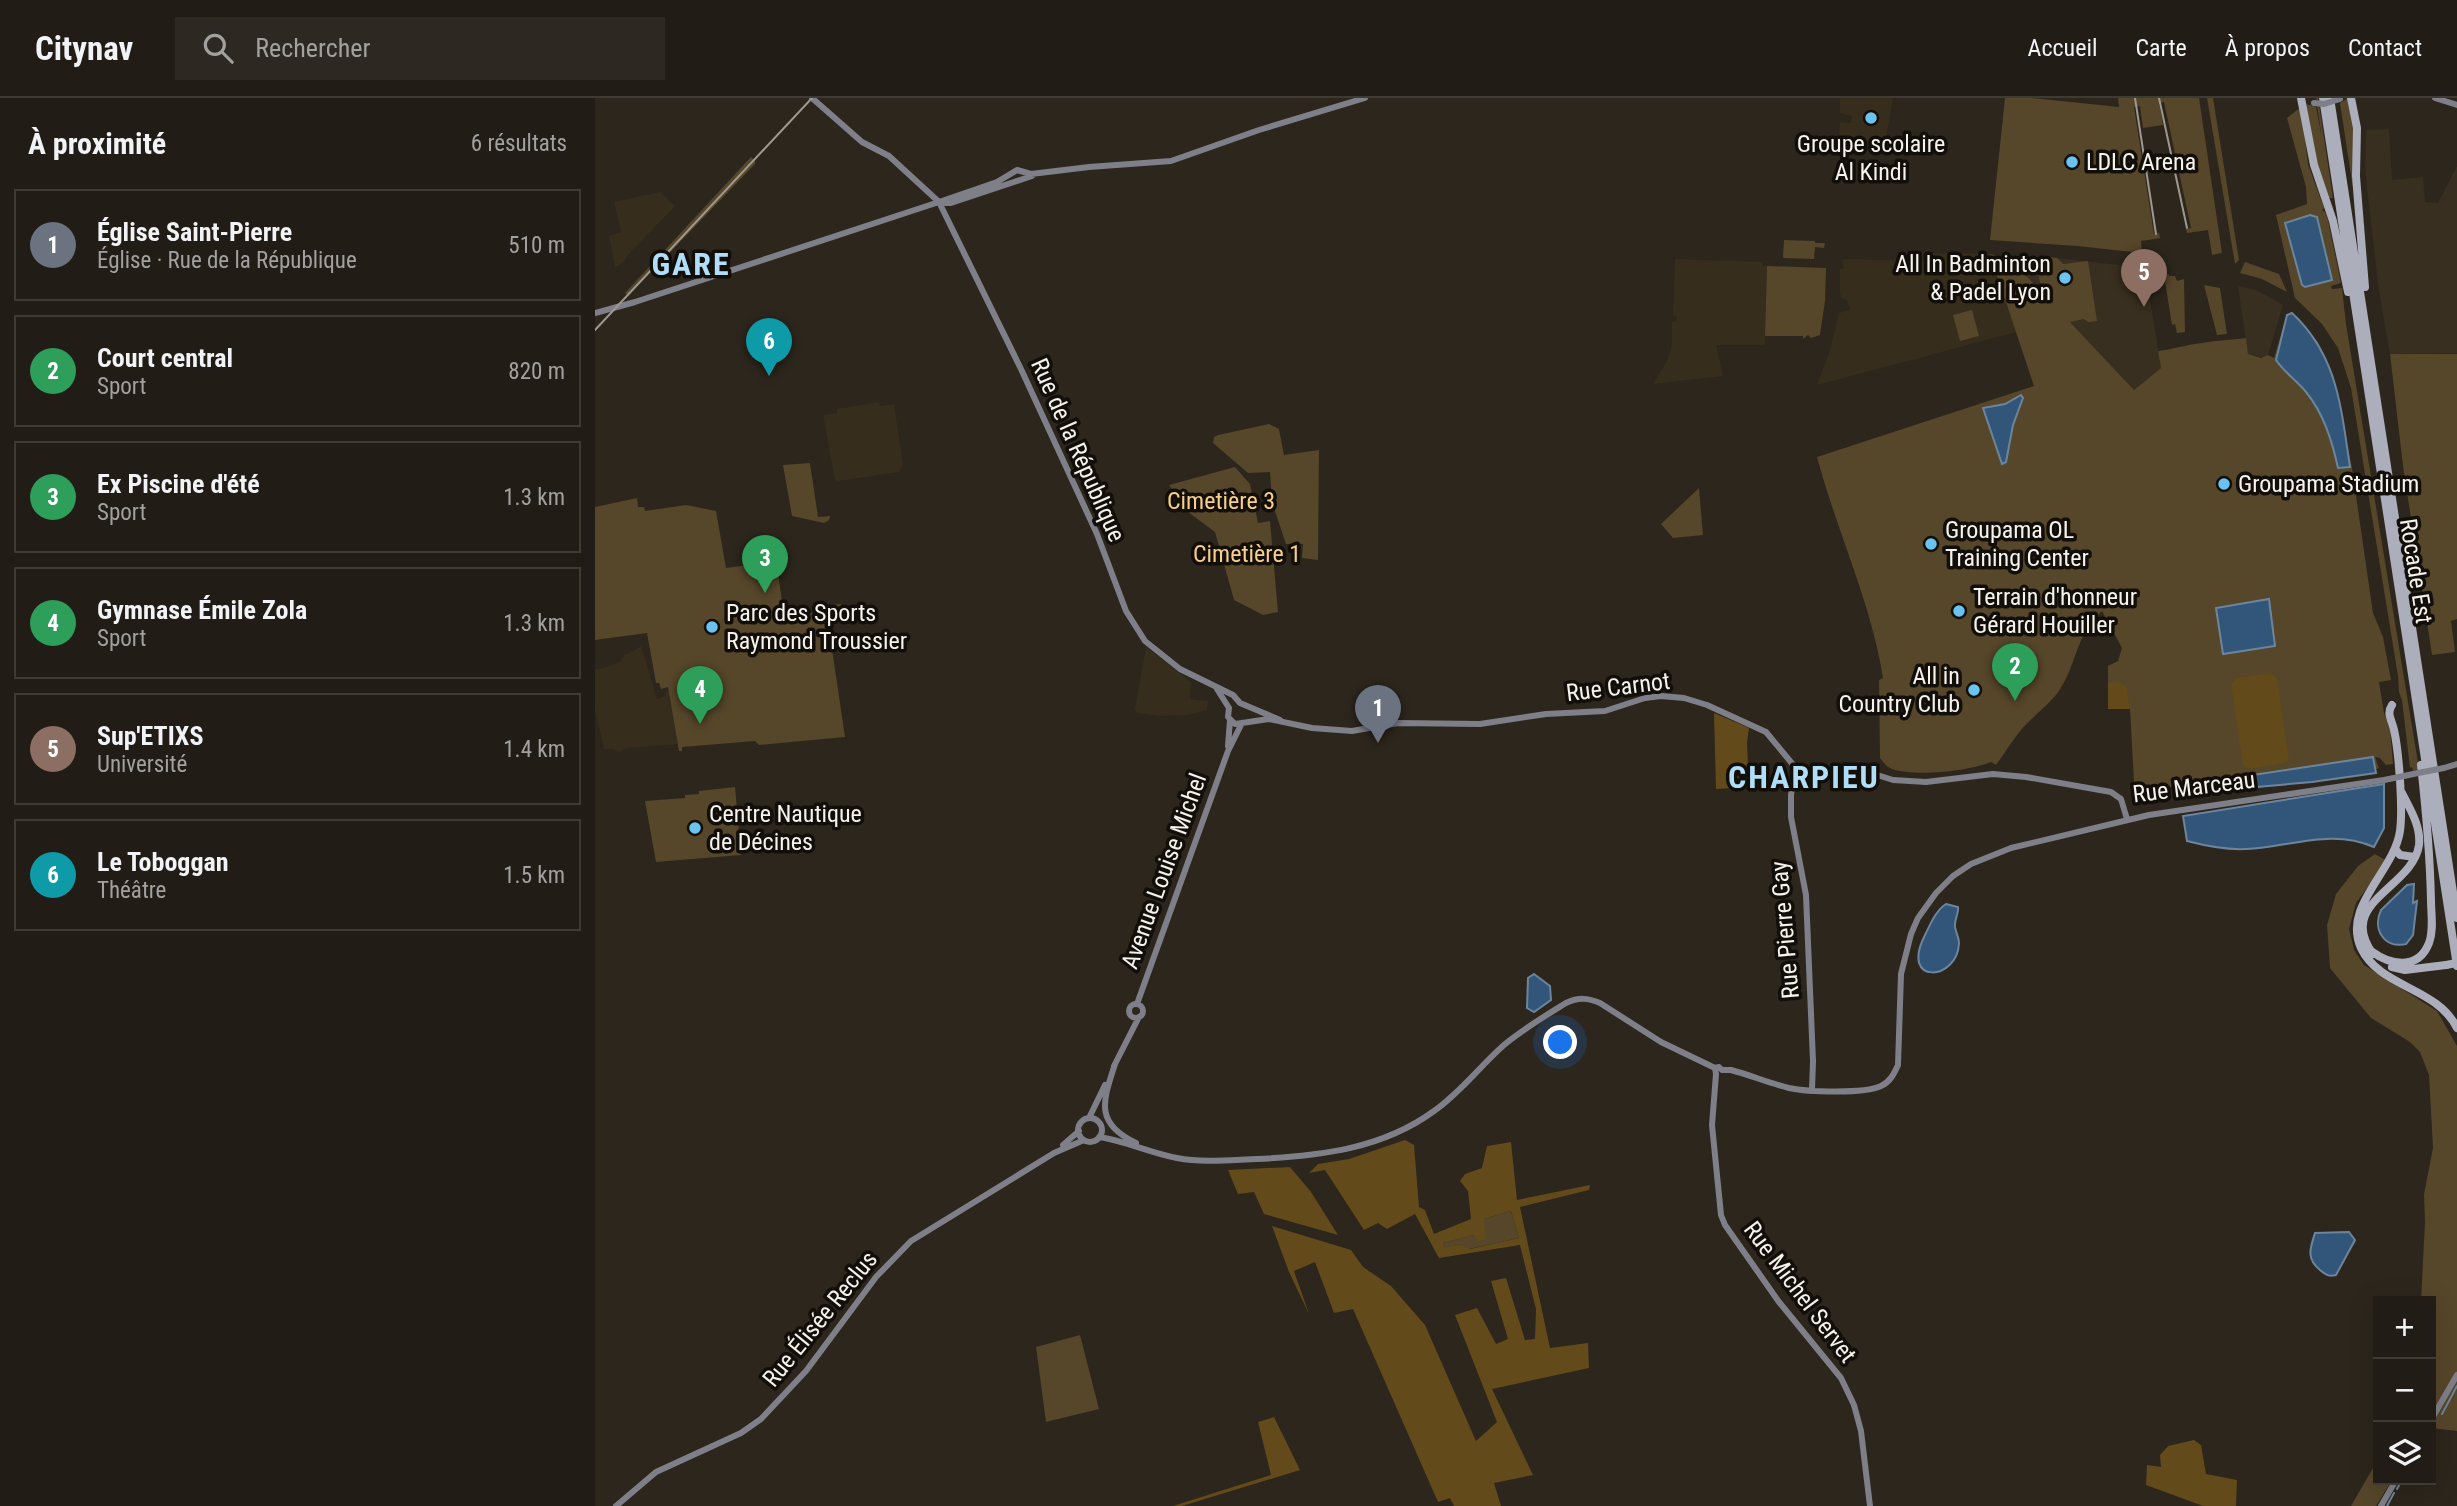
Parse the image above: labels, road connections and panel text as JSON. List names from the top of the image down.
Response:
{
  "streets": {
    "highway": ["Rocade Est"],
    "street": [
      "Rue de la République",
      "Rue Carnot",
      "Rue Marceau",
      "Avenue Louise Michel",
      "Rue Pierre Gay",
      "Rue Michel Servet",
      "Rue Élisée Reclus"
    ]
  },
  "crossings": [
    ["Rue de la République", "Rue Carnot"],
    ["Rue de la République", "Avenue Louise Michel"],
    ["Rue Carnot", "Rue Marceau"],
    ["Rue Carnot", "Rue Pierre Gay"],
    ["Rue Marceau", "Rue Pierre Gay"]
  ],
  "districts": ["GARE", "CHARPIEU"],
  "parks": ["Cimetière 3", "Cimetière 1"],
  "places": [
    "Groupe scolaire Al Kindi",
    "LDLC Arena",
    "All In Badminton & Padel Lyon",
    "Groupama Stadium",
    "Groupama OL Training Center",
    "Terrain d'honneur Gérard Houiller",
    "Parc des Sports Raymond Troussier",
    "All in Country Club",
    "Centre Nautique de Décines"
  ],
  "page": {
    "header": "Citynav",
    "search": "Rechercher",
    "nav": [
      "Accueil",
      "Carte",
      "À propos",
      "Contact"
    ],
    "heading": ["À proximité", "6 résultats"],
    "list": [
      {
        "mark": "1",
        "name": "Église Saint-Pierre",
        "note": "Église · Rue de la République",
        "value": "510 m"
      },
      {
        "mark": "2",
        "name": "Court central",
        "note": "Sport",
        "value": "820 m"
      },
      {
        "mark": "3",
        "name": "Ex Piscine d'été",
        "note": "Sport",
        "value": "1.3 km"
      },
      {
        "mark": "4",
        "name": "Gymnase Émile Zola",
        "note": "Sport",
        "value": "1.3 km"
      },
      {
        "mark": "5",
        "name": "Sup'ETIXS",
        "note": "Université",
        "value": "1.4 km"
      },
      {
        "mark": "6",
        "name": "Le Toboggan",
        "note": "Théâtre",
        "value": "1.5 km"
      }
    ],
    "pins": [
      "5",
      "6",
      "3",
      "2",
      "4",
      "1"
    ],
    "map_buttons": ["+", "−"]
  }
}
